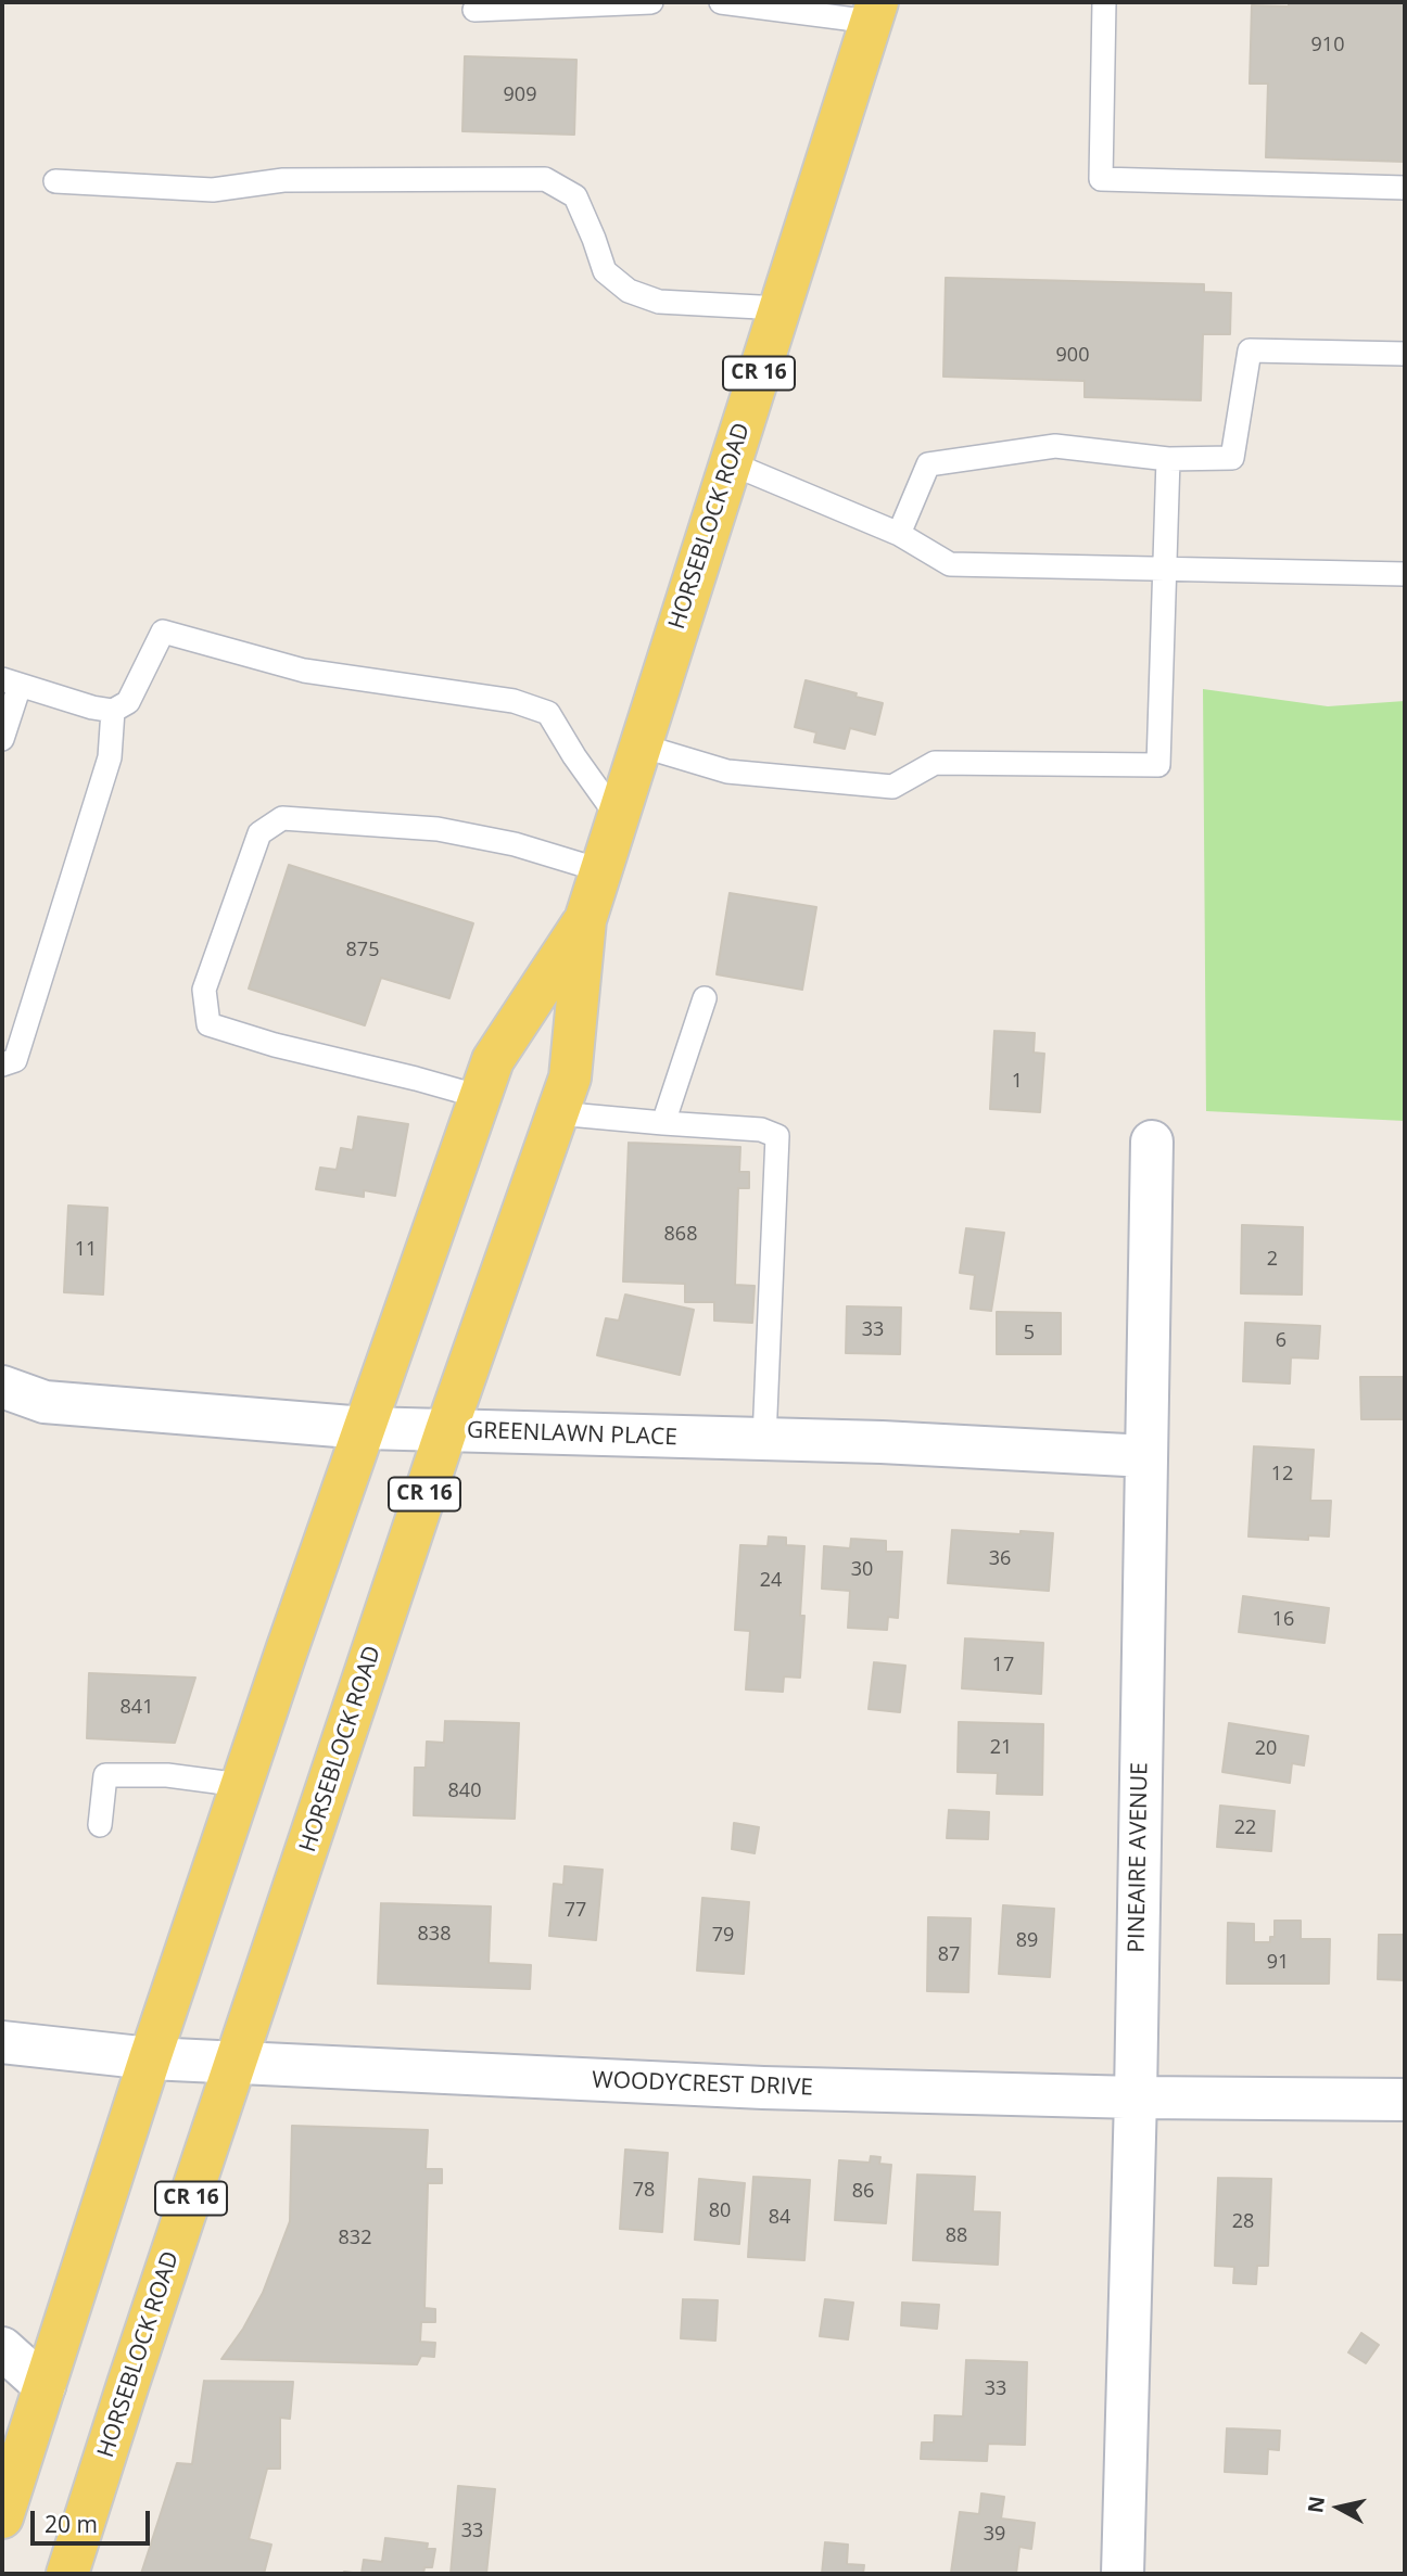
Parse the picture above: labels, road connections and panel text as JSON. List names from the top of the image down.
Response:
{
  "streets": {
    "main road": ["CR 16", "HORSEBLOCK ROAD"],
    "street": ["GREENLAWN PLACE", "PINEAIRE AVENUE", "WOODYCREST DRIVE"]
  },
  "crossings": [
    ["HORSEBLOCK ROAD", "GREENLAWN PLACE"],
    ["HORSEBLOCK ROAD", "WOODYCREST DRIVE"],
    ["GREENLAWN PLACE", "PINEAIRE AVENUE"],
    ["PINEAIRE AVENUE", "WOODYCREST DRIVE"]
  ],
  "house_numbers": [
    "910",
    "909",
    "900",
    "875",
    "1",
    "868",
    "11",
    "2",
    "33",
    "5",
    "6",
    "12",
    "36",
    "30",
    "24",
    "16",
    "17",
    "841",
    "21",
    "20",
    "840",
    "22",
    "77",
    "838",
    "79",
    "89",
    "87",
    "91",
    "78",
    "86",
    "80",
    "84",
    "28",
    "88",
    "832",
    "33",
    "33",
    "39"
  ],
  "scale_bar": "20 m",
  "north": "left"
}
